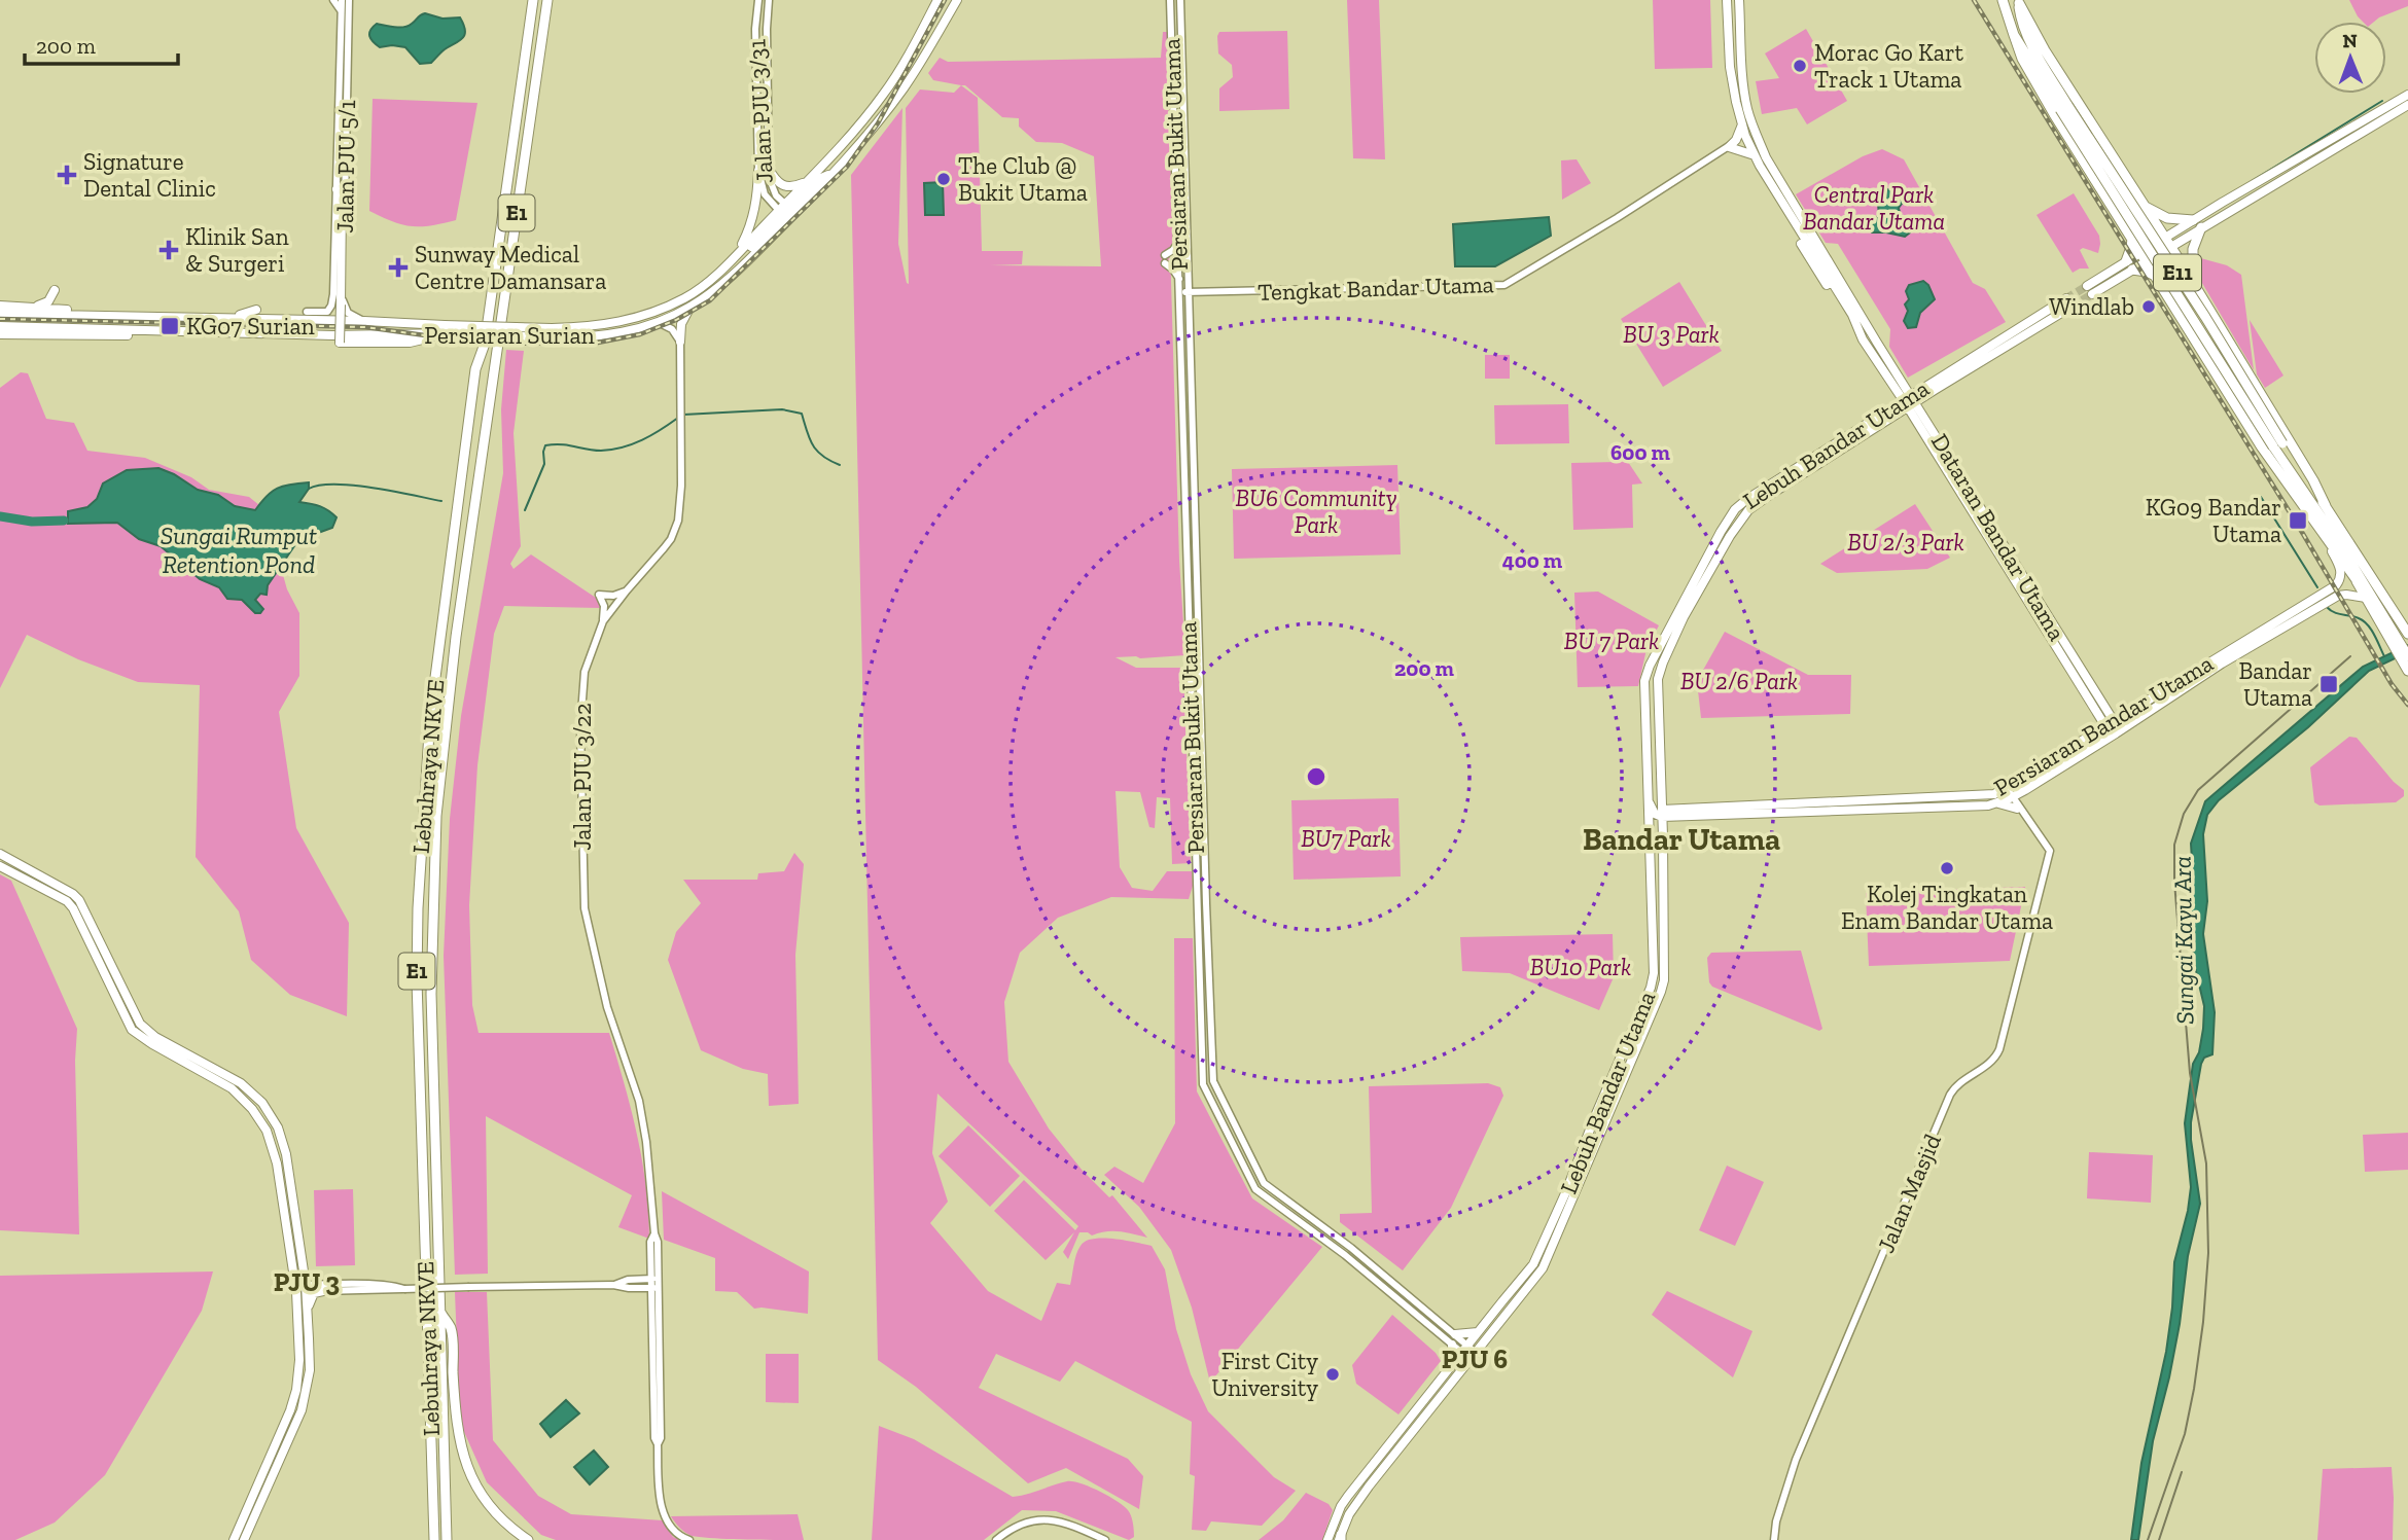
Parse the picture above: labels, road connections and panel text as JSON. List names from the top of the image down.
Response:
{
  "streets": {
    "highway": ["E1", "E11", "Lebuhraya NKVE"],
    "main road": [
      "Persiaran Surian",
      "Lebuh Bandar Utama",
      "Dataran Bandar Utama",
      "Persiaran Bandar Utama"
    ],
    "street": [
      "Jalan PJU 3/31",
      "Persiaran Bukit Utama",
      "Jalan PJU 5/1",
      "Tengkat Bandar Utama",
      "Jalan PJU 3/22",
      "Jalan Masjid"
    ]
  },
  "crossings": [
    ["Jalan PJU 3/31", "Persiaran Surian"],
    ["Persiaran Bukit Utama", "Tengkat Bandar Utama"],
    ["Persiaran Bukit Utama", "Lebuh Bandar Utama"],
    ["Tengkat Bandar Utama", "Dataran Bandar Utama"],
    ["Lebuh Bandar Utama", "Dataran Bandar Utama"],
    ["Lebuh Bandar Utama", "Persiaran Bandar Utama"],
    ["Dataran Bandar Utama", "Persiaran Bandar Utama"],
    ["Persiaran Bandar Utama", "Jalan Masjid"]
  ],
  "districts": ["Bandar Utama", "PJU 3", "PJU 6"],
  "water": ["Sungai Rumput Retention Pond", "Sungai Kayu Ara"],
  "parks": [
    "Central Park Bandar Utama",
    "BU 3 Park",
    "BU6 Community Park",
    "BU 2/3 Park",
    "BU 7 Park",
    "BU 2/6 Park",
    "BU7 Park",
    "BU10 Park"
  ],
  "places": {
    "other": [
      "Morac Go Kart Track 1 Utama",
      "The Club @ Bukit Utama",
      "Windlab",
      "Kolej Tingkatan Enam Bandar Utama",
      "First City University"
    ],
    "health": ["Signature Dental Clinic", "Klinik San & Surgeri", "Sunway Medical Centre Damansara"],
    "transit": ["KG07 Surian", "KG09 Bandar Utama", "Bandar Utama"]
  },
  "scale_bar": "200 m",
  "north": "top",
  "rings": ["600 m", "400 m", "200 m"]
}
